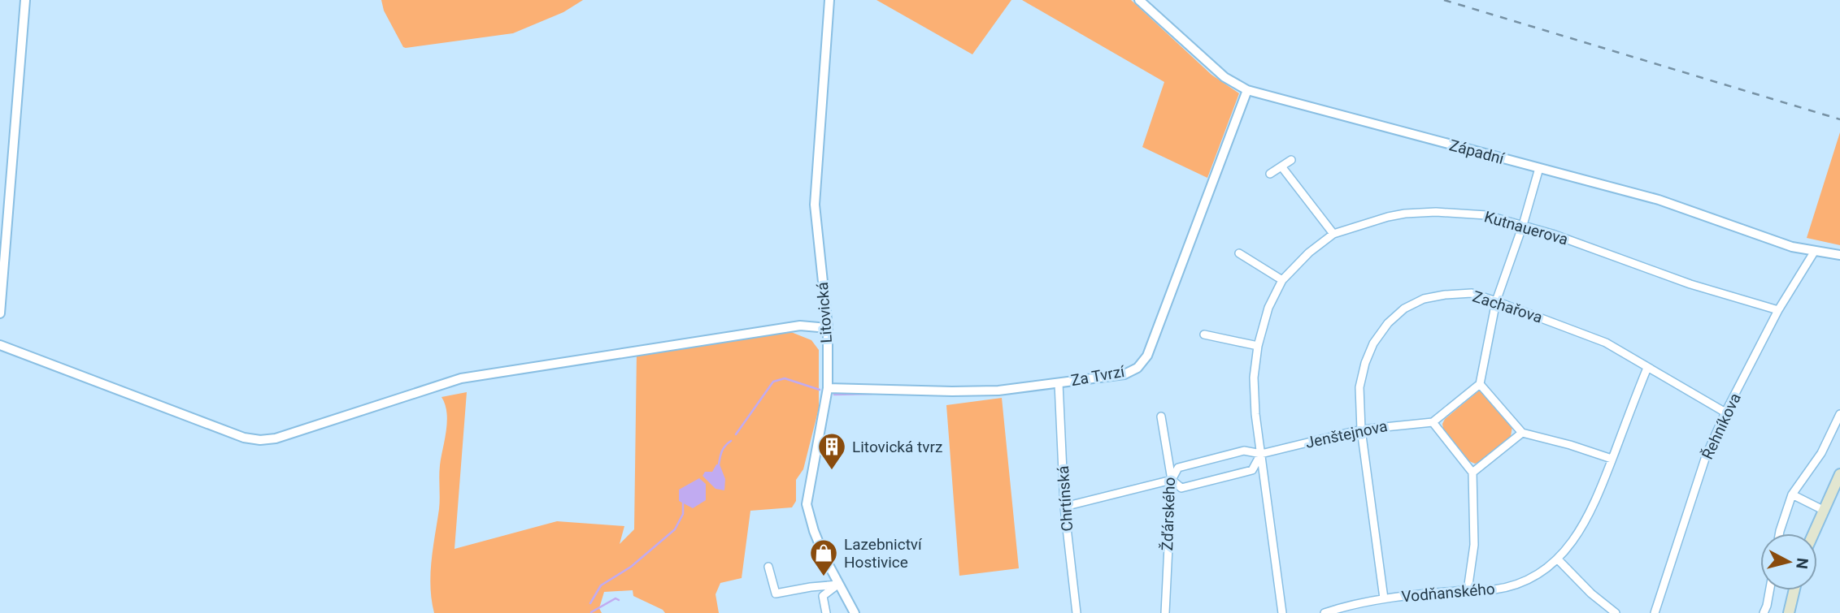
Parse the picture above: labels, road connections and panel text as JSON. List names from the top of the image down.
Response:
{
  "streets": {
    "street": [
      "Západní",
      "Kutnauerova",
      "Zachařova",
      "Litovická",
      "Za Tvrzí",
      "Řehníkova",
      "Jenštejnova",
      "Chrtínská",
      "Žďárského",
      "Vodňanského"
    ]
  },
  "crossings": [
    ["Západní", "Za Tvrzí"],
    ["Západní", "Řehníkova"],
    ["Kutnauerova", "Řehníkova"],
    ["Kutnauerova", "Jenštejnova"],
    ["Zachařova", "Řehníkova"],
    ["Zachařova", "Jenštejnova"],
    ["Zachařova", "Vodňanského"],
    ["Litovická", "Za Tvrzí"],
    ["Za Tvrzí", "Chrtínská"],
    ["Jenštejnova", "Chrtínská"],
    ["Jenštejnova", "Žďárského"]
  ],
  "places": {
    "building": ["Litovická tvrz"],
    "shop": ["Lazebnictví Hostivice"]
  },
  "north": "right"
}
